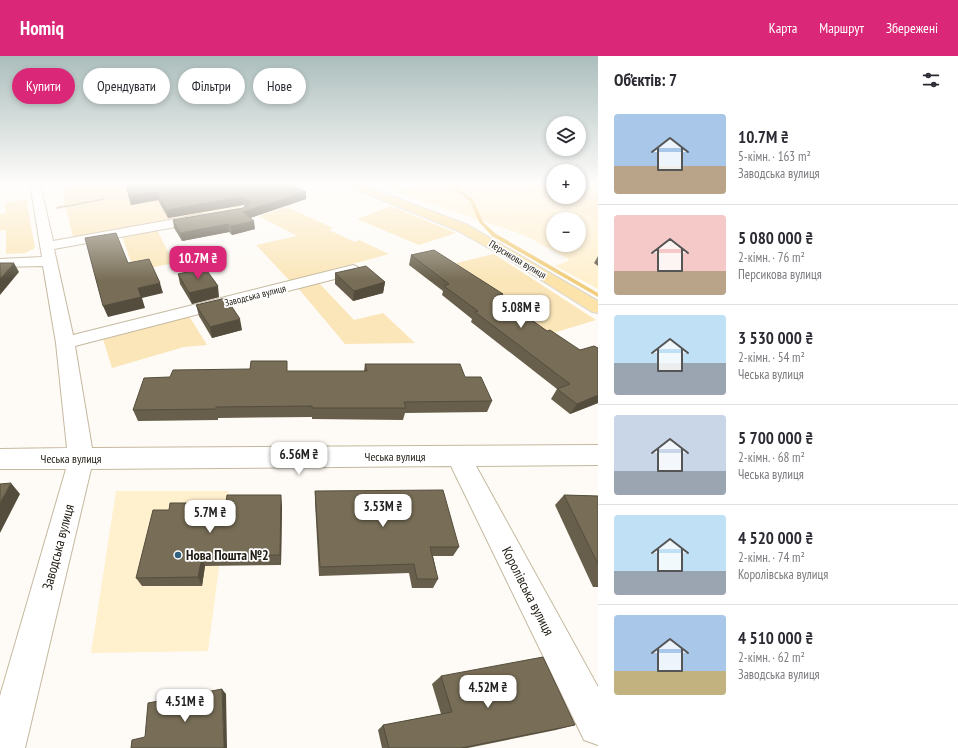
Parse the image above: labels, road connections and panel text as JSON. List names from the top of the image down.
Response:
{
  "streets": {
    "main road": ["Персикова вулиця"],
    "street": ["Заводська вулиця", "Чеська вулиця", "Королівська вулиця"]
  },
  "crossings": [
    ["Заводська вулиця", "Чеська вулиця"],
    ["Чеська вулиця", "Королівська вулиця"]
  ],
  "places": ["Нова Пошта №2"],
  "page": {
    "header": "Homiq",
    "nav": ["Карта", "Маршрут", "Збережені"],
    "heading": "Об’єктів: 7",
    "chip": [
      "Купити",
      "Орендувати",
      "Фільтри",
      "Нове"
    ],
    "list": [
      {
        "name": "10.7M ₴",
        "note": "5-кімн. · 163 m² · Заводська вулиця"
      },
      {
        "name": "5 080 000 ₴",
        "note": "2-кімн. · 76 m² · Персикова вулиця"
      },
      {
        "name": "3 530 000 ₴",
        "note": "2-кімн. · 54 m² · Чеська вулиця"
      },
      {
        "name": "5 700 000 ₴",
        "note": "2-кімн. · 68 m² · Чеська вулиця"
      },
      {
        "name": "4 520 000 ₴",
        "note": "2-кімн. · 74 m² · Королівська вулиця"
      },
      {
        "name": "4 510 000 ₴",
        "note": "2-кімн. · 62 m² · Заводська вулиця"
      }
    ],
    "map_buttons": ["+", "−"],
    "price": [
      "10.7M ₴",
      "5.08M ₴",
      "6.56M ₴",
      "3.53M ₴",
      "5.7M ₴",
      "4.52M ₴",
      "4.51M ₴"
    ]
  }
}
